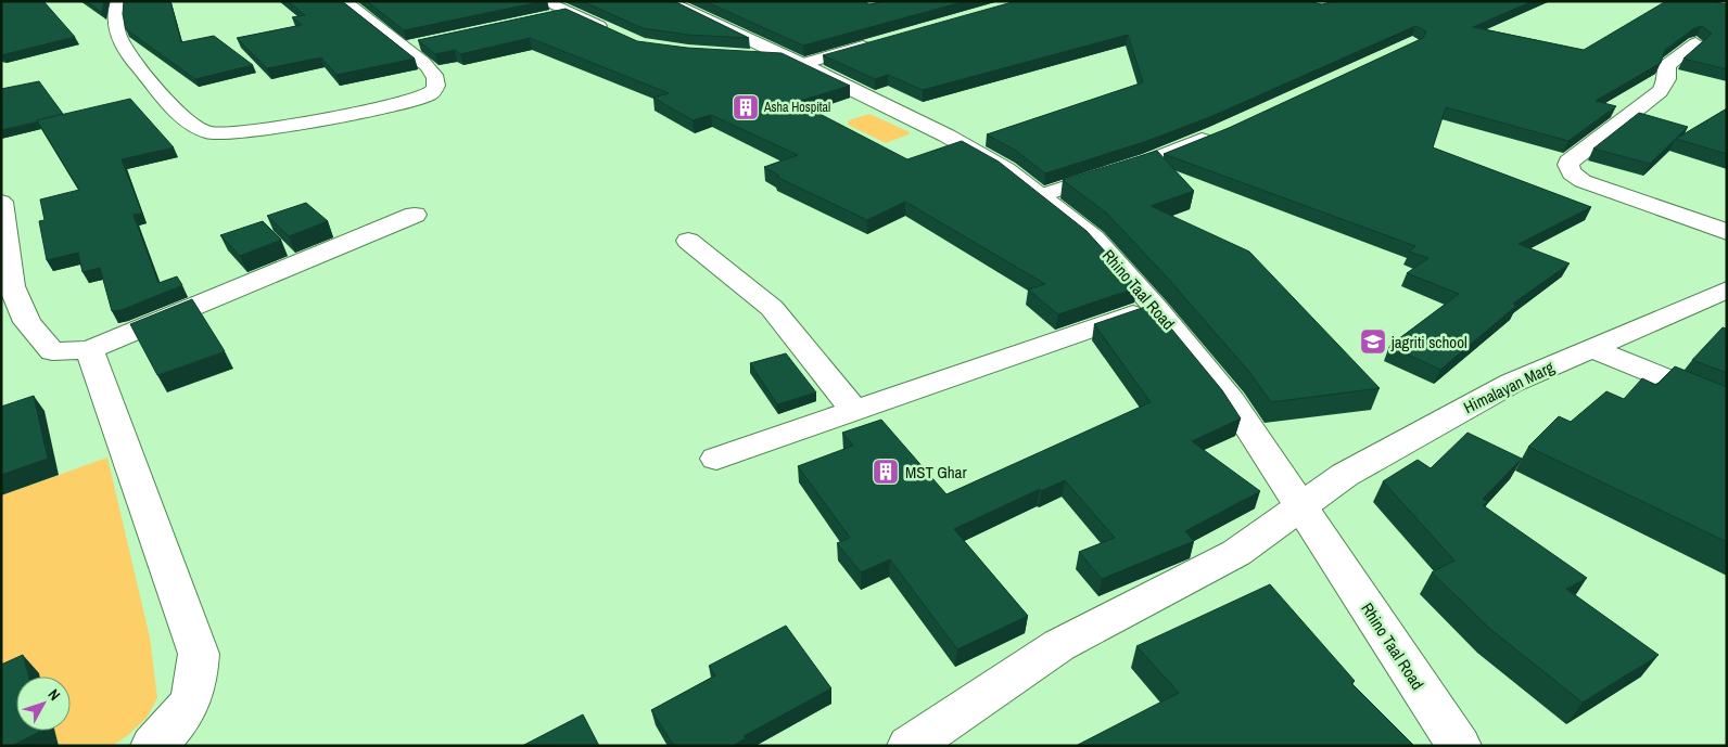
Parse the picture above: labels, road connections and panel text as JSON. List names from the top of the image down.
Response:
{
  "streets": {
    "street": ["Rhino Taal Road", "Himalayan Marg"]
  },
  "crossings": [
    ["Rhino Taal Road", "Himalayan Marg"]
  ],
  "places": {
    "building": ["Asha Hospital", "MST Ghar"],
    "school or university": ["jagriti school"]
  },
  "north": "top right"
}
